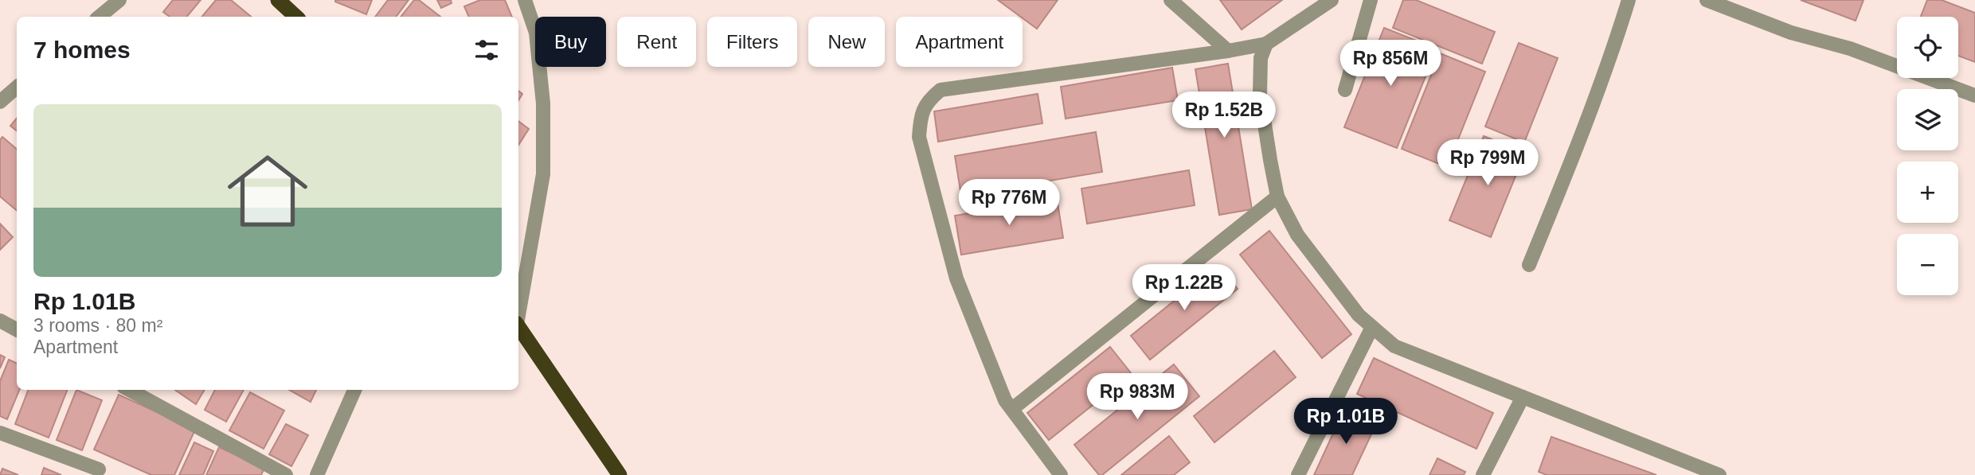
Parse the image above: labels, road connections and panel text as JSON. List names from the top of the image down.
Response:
{
  "page": {
    "map_buttons": ["+", "−"],
    "chip": [
      "Buy",
      "Rent",
      "Filters",
      "New",
      "Apartment"
    ],
    "heading": "7 homes",
    "price": [
      "Rp 856M",
      "Rp 1.52B",
      "Rp 799M",
      "Rp 776M",
      "Rp 1.22B",
      "Rp 983M",
      "Rp 1.01B"
    ],
    "list": [
      {
        "name": "Rp 1.01B",
        "note": "3 rooms · 80 m² · Apartment"
      }
    ]
  }
}
